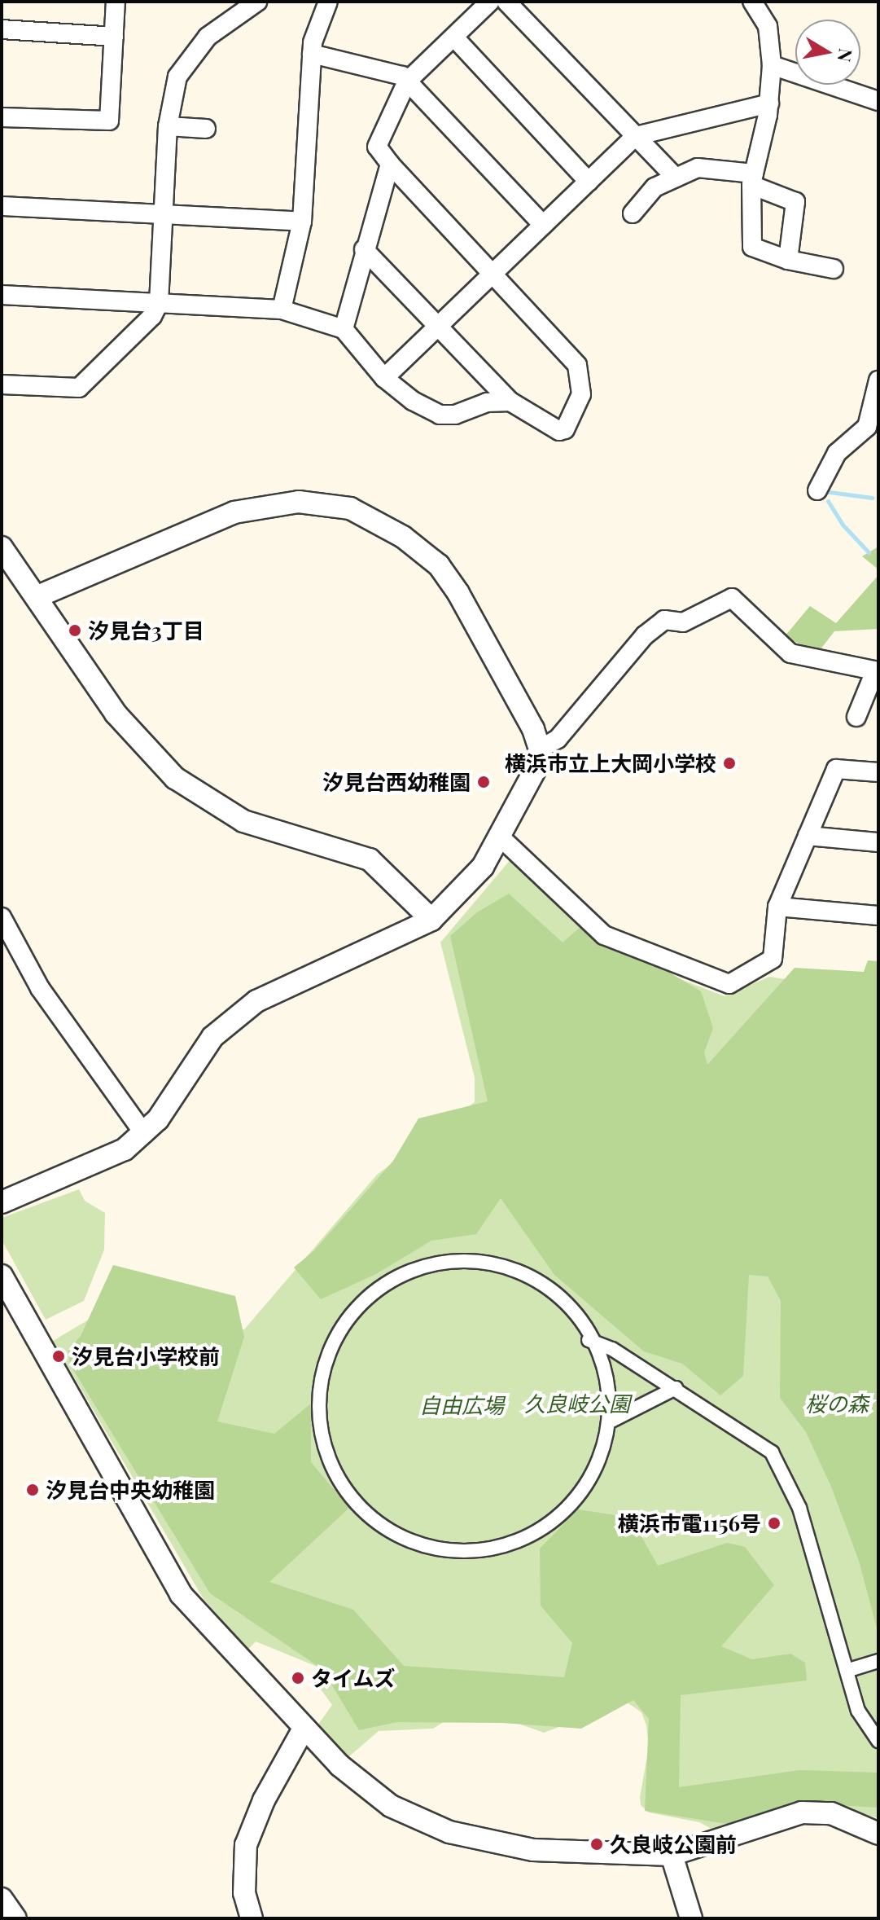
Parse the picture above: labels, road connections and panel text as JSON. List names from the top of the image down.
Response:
{
  "parks": ["久良岐公園", "桜の森", "自由広場"],
  "places": [
    "汐見台3丁目",
    "横浜市立上大岡小学校",
    "汐見台西幼稚園",
    "汐見台小学校前",
    "汐見台中央幼稚園",
    "横浜市電1156号",
    "タイムズ",
    "久良岐公園前"
  ],
  "north": "right"
}
